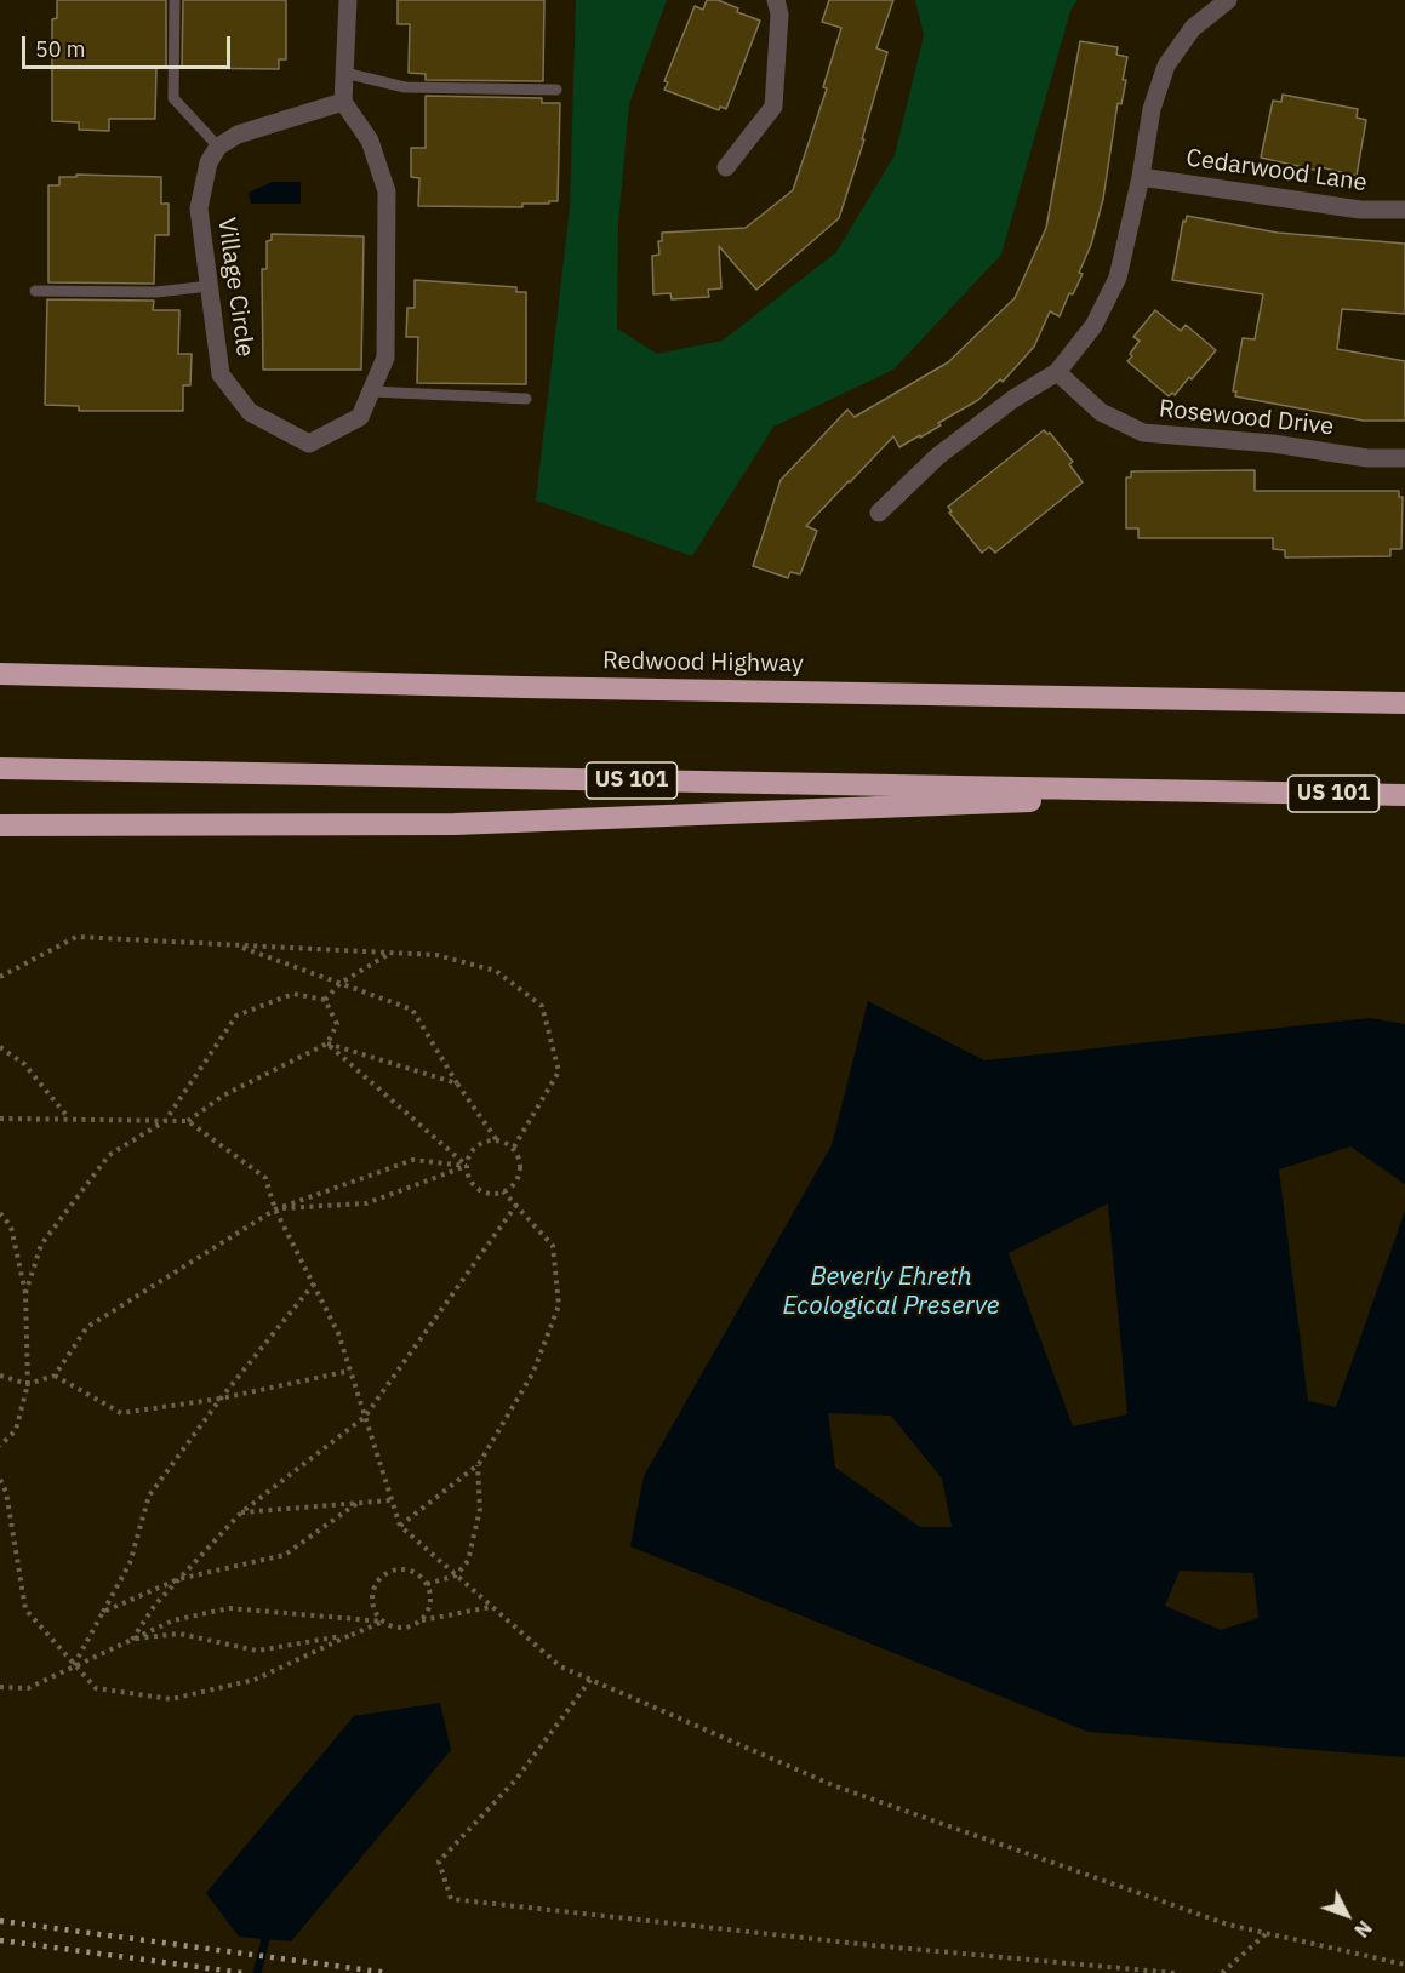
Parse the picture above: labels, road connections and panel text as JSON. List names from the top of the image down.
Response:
{
  "streets": {
    "highway": ["Redwood Highway", "US 101"],
    "street": ["Cedarwood Lane", "Village Circle", "Rosewood Drive"]
  },
  "water": ["Beverly Ehreth Ecological Preserve"],
  "scale_bar": "50 m",
  "north": "bottom right"
}
